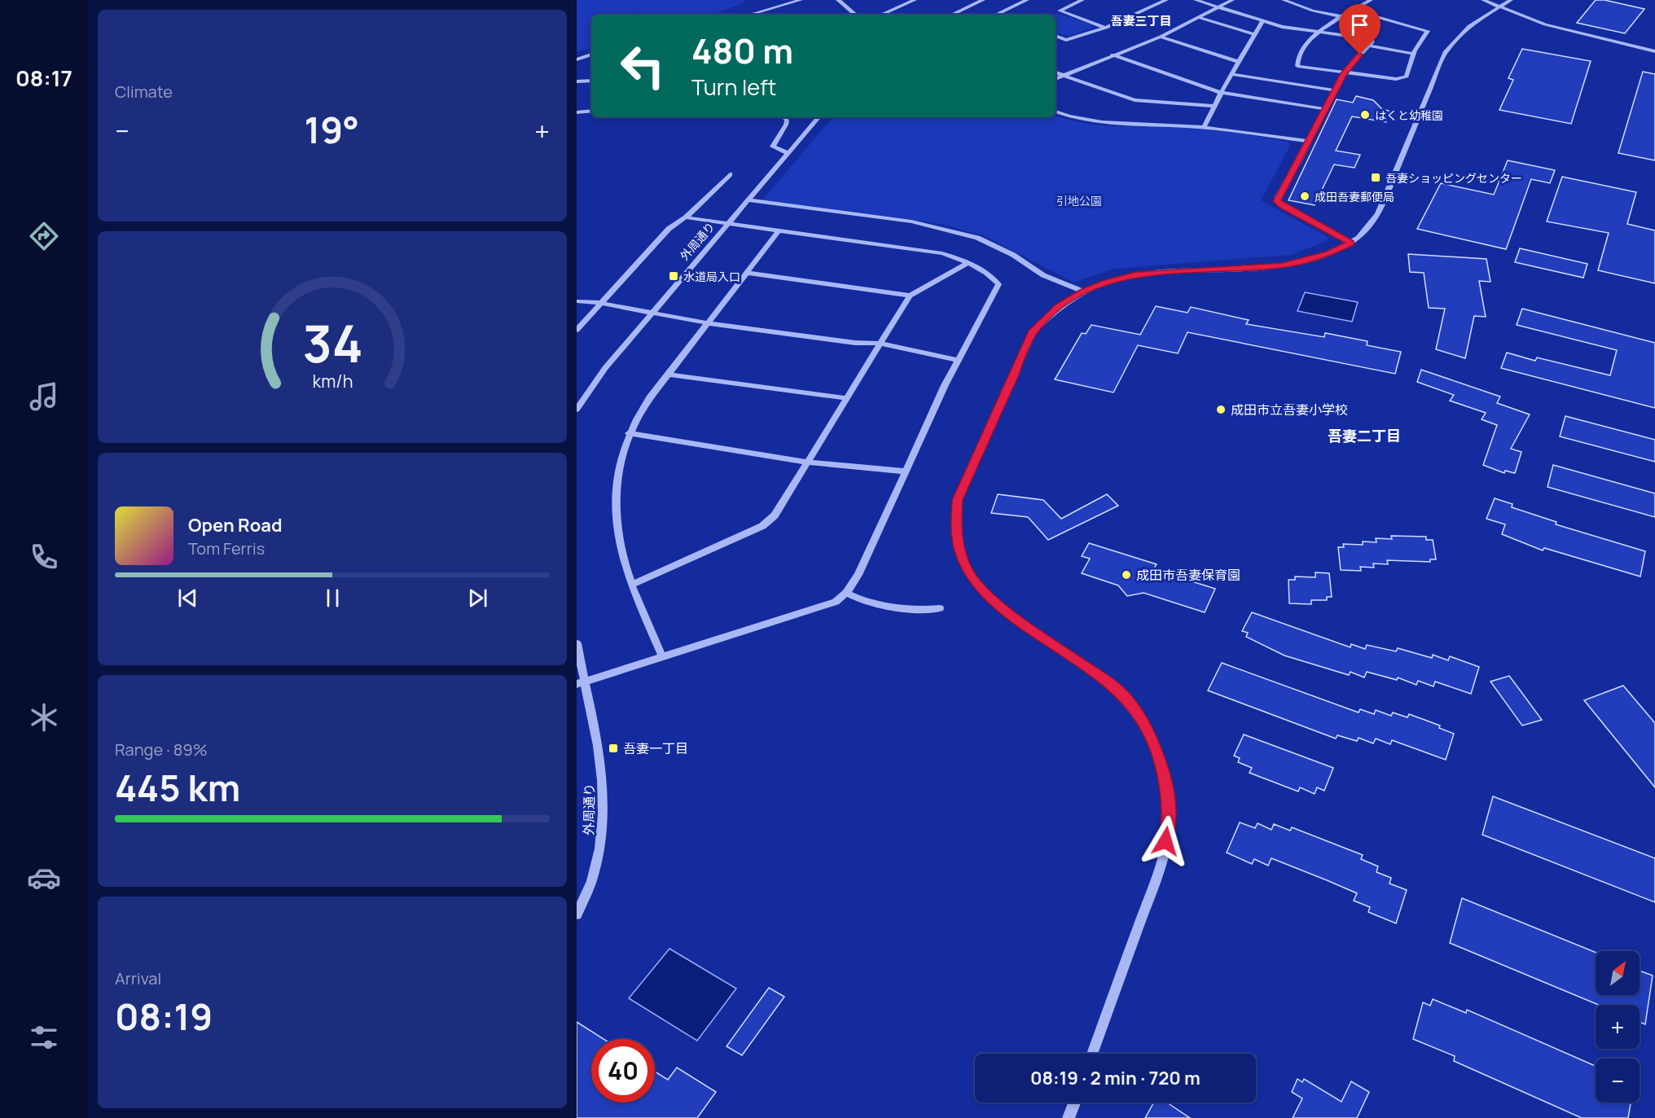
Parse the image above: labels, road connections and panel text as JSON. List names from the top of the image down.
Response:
{
  "streets": {
    "street": ["外周通り"]
  },
  "districts": ["吾妻三丁目", "吾妻二丁目"],
  "parks": ["引地公園"],
  "places": {
    "other": [
      "はくと幼稚園",
      "成田吾妻郵便局",
      "成田市立吾妻小学校",
      "成田市吾妻保育園"
    ],
    "transit": ["吾妻ショッピングセンター", "水道局入口", "吾妻一丁目"]
  },
  "north": "top right",
  "page": {
    "tabs": "08:17",
    "tile": [
      "Climate",
      ["Range · 89%", "445 km"],
      ["Arrival", "08:19"]
    ],
    "turn": ["480 m", "Turn left"],
    "heat": ["−", "19°", "+"],
    "song": ["Open Road", "Tom Ferris"],
    "map_buttons": ["+", "−"],
    "limit": "40",
    "trip": "08:19 · 2 min · 720 m",
    "gauge": ["34", "km/h"]
  }
}
